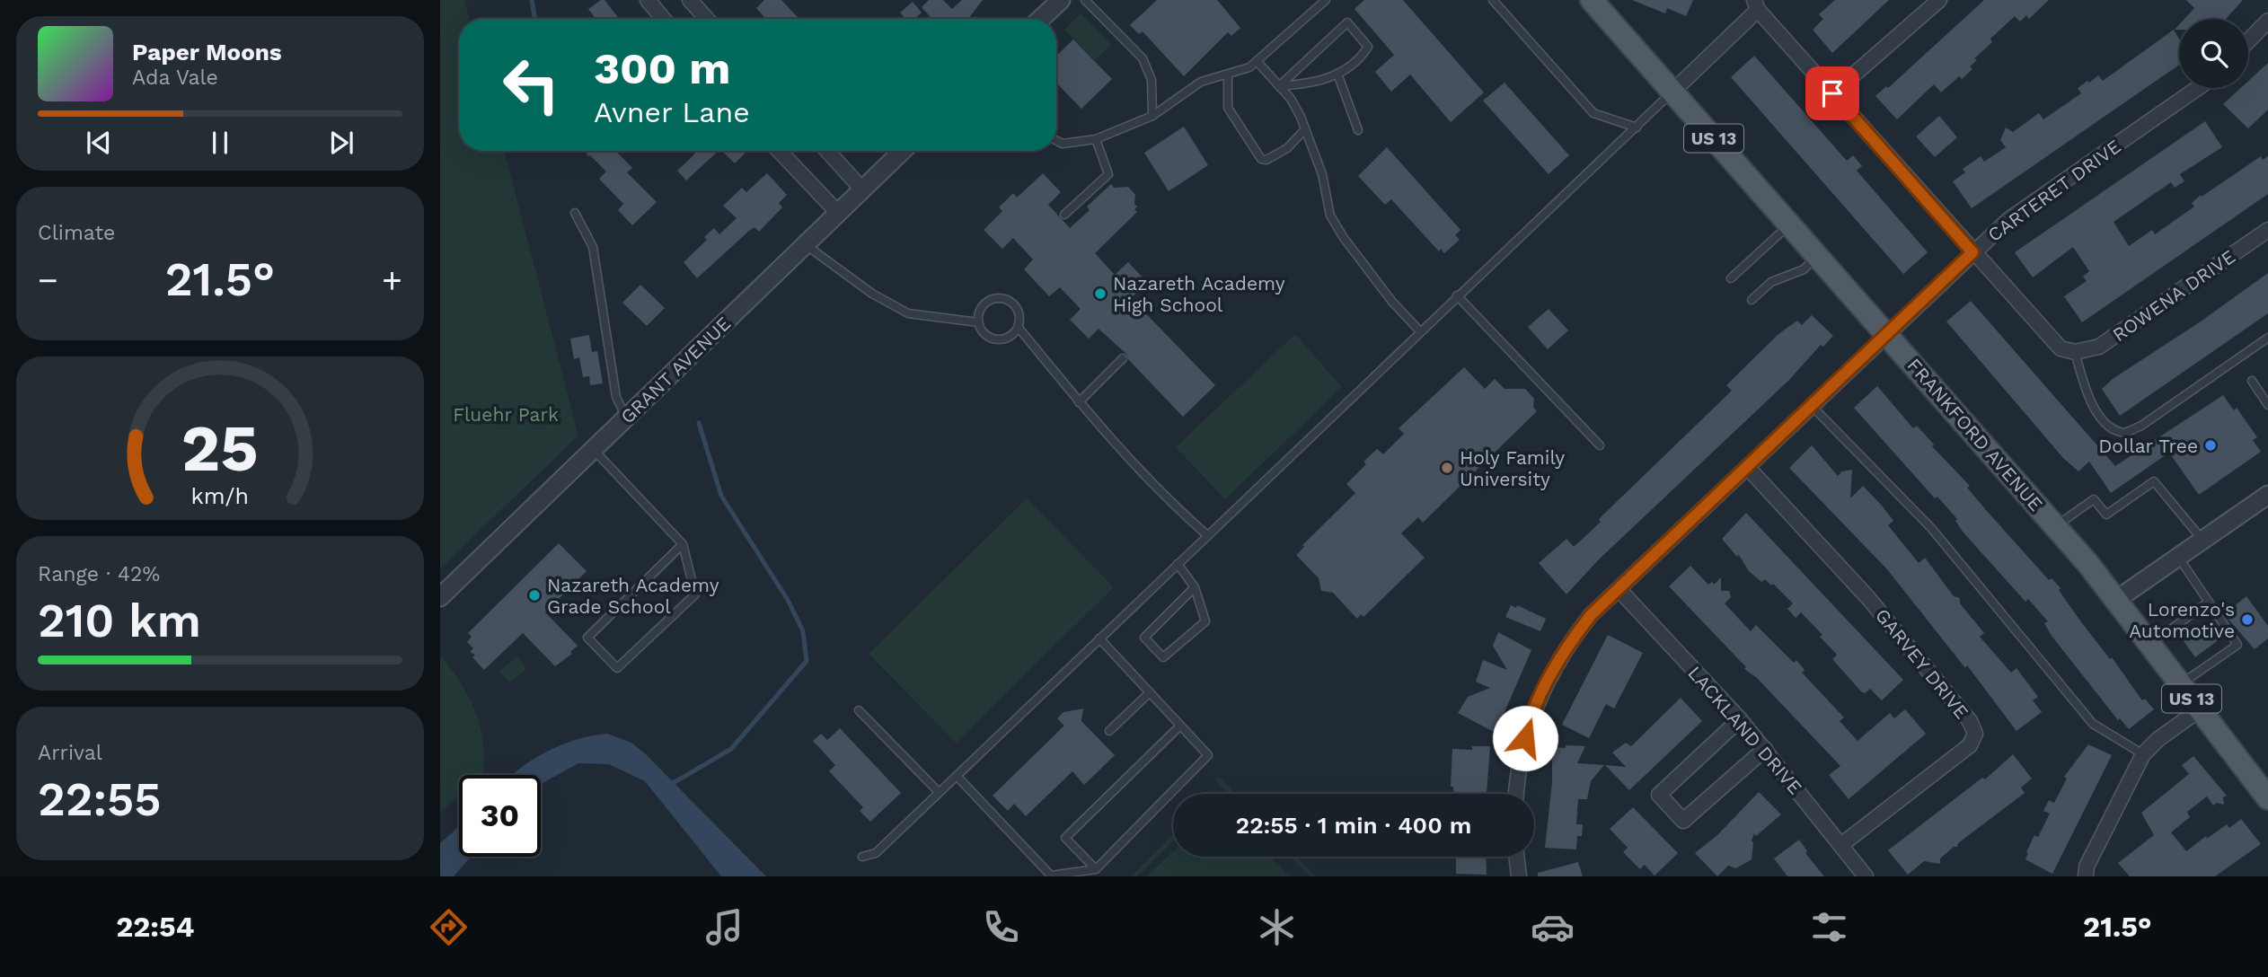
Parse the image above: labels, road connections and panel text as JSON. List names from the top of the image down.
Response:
{
  "streets": {
    "main road": ["US 13", "FRANKFORD AVENUE"],
    "street": [
      "CARTERET DRIVE",
      "ROWENA DRIVE",
      "GRANT AVENUE",
      "GARVEY DRIVE",
      "LACKLAND DRIVE"
    ]
  },
  "crossings": [
    ["CARTERET DRIVE", "FRANKFORD AVENUE"],
    ["CARTERET DRIVE", "GARVEY DRIVE"],
    ["CARTERET DRIVE", "LACKLAND DRIVE"],
    ["GARVEY DRIVE", "LACKLAND DRIVE"]
  ],
  "parks": ["Fluehr Park"],
  "places": [
    "Nazareth Academy High School",
    "Dollar Tree",
    "Holy Family University",
    "Nazareth Academy Grade School",
    "Lorenzo's Automotive"
  ],
  "page": {
    "turn": ["300 m", "Avner Lane"],
    "song": ["Paper Moons", "Ada Vale"],
    "tile": [
      "Climate",
      ["Range · 42%", "210 km"],
      ["Arrival", "22:55"]
    ],
    "heat": ["−", "21.5°", "+"],
    "limit": "30",
    "trip": "22:55 · 1 min · 400 m",
    "tabs": ["22:54", "21.5°"],
    "gauge": ["25", "km/h"]
  }
}
